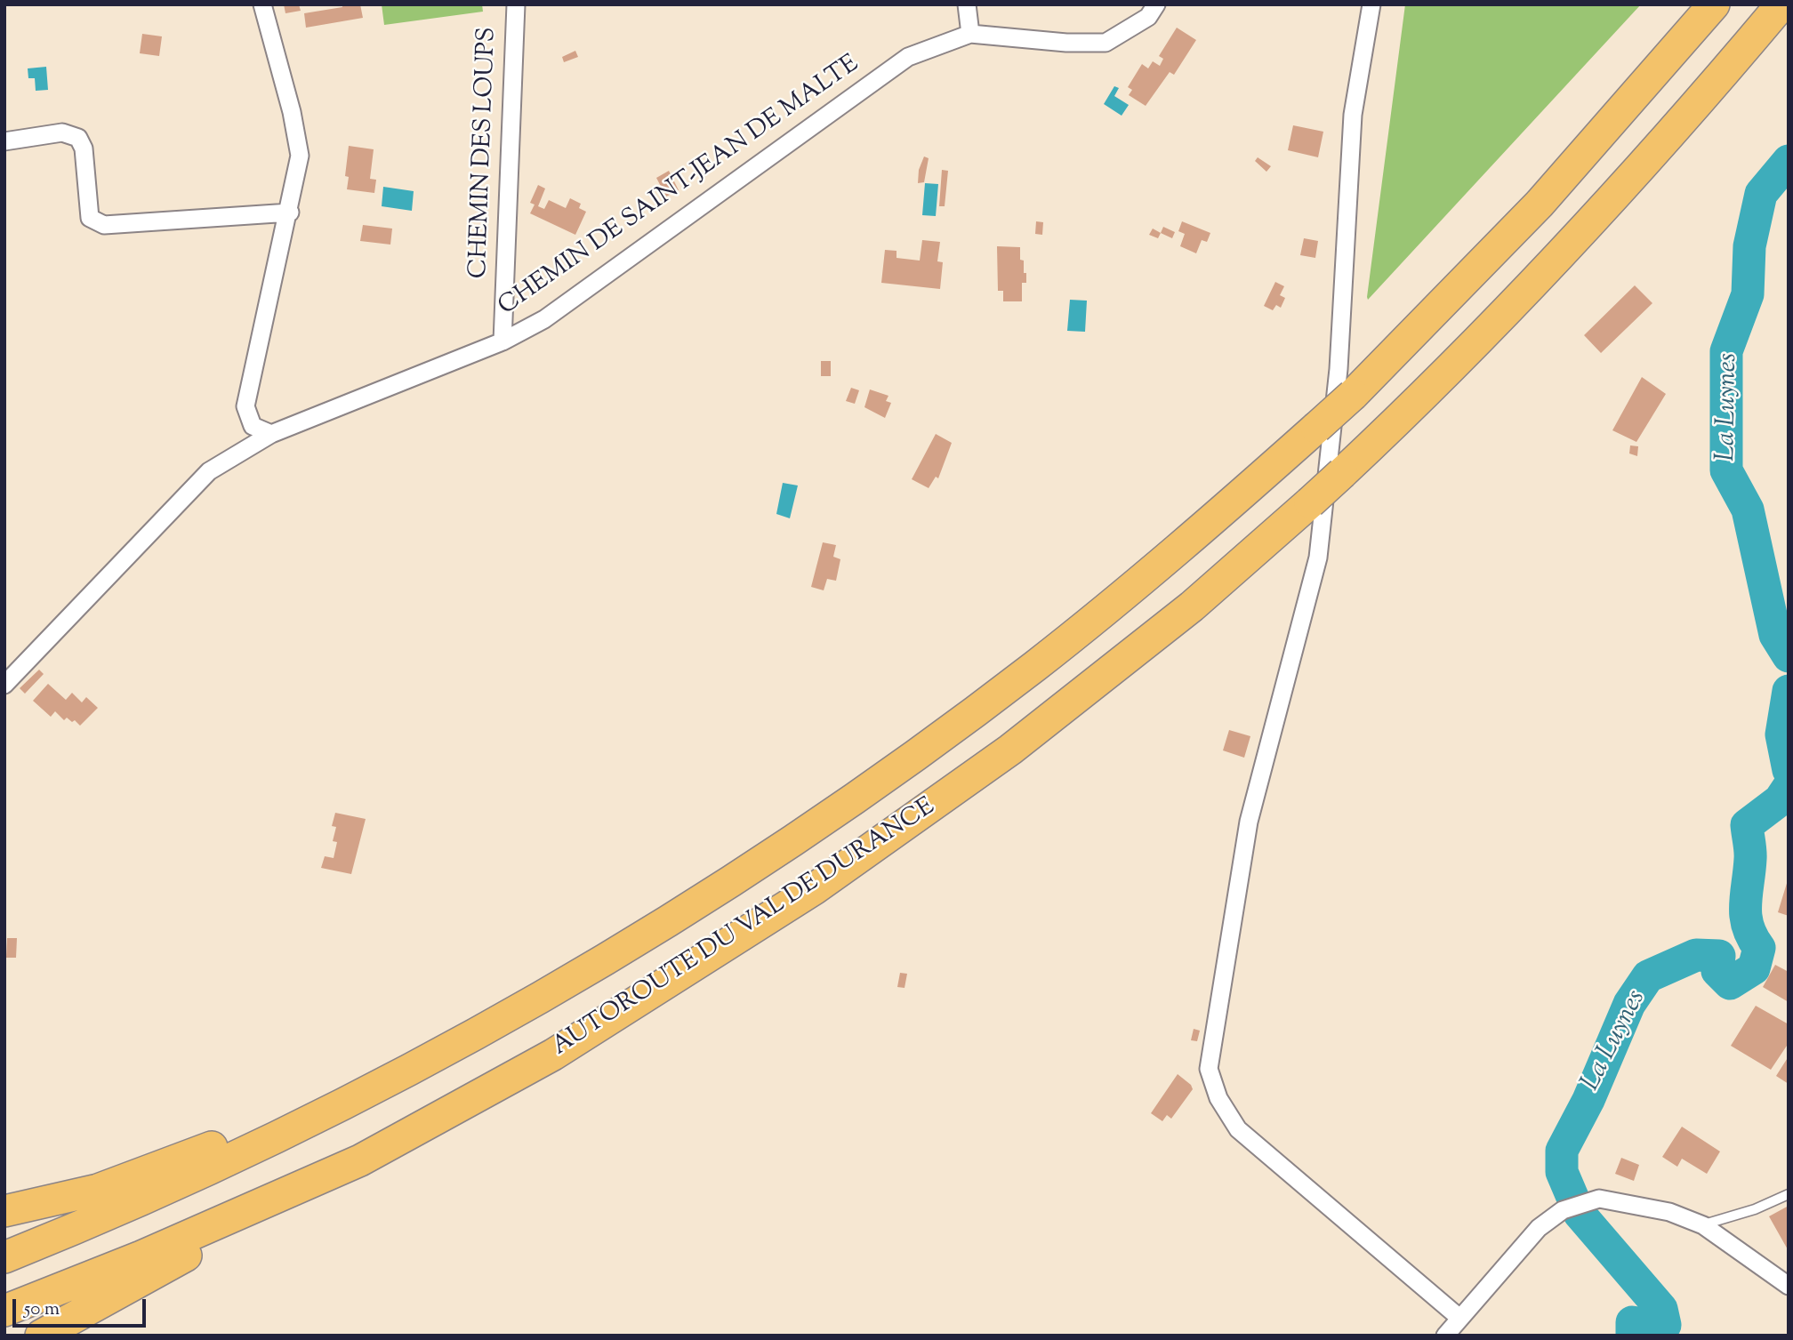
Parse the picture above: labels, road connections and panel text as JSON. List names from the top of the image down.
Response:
{
  "streets": {
    "highway": ["AUTOROUTE DU VAL DE DURANCE"],
    "street": ["CHEMIN DES LOUPS", "CHEMIN DE SAINT-JEAN DE MALTE"]
  },
  "crossings": [
    ["CHEMIN DES LOUPS", "CHEMIN DE SAINT-JEAN DE MALTE"]
  ],
  "water": ["La Luynes"],
  "scale_bar": "50 m"
}
